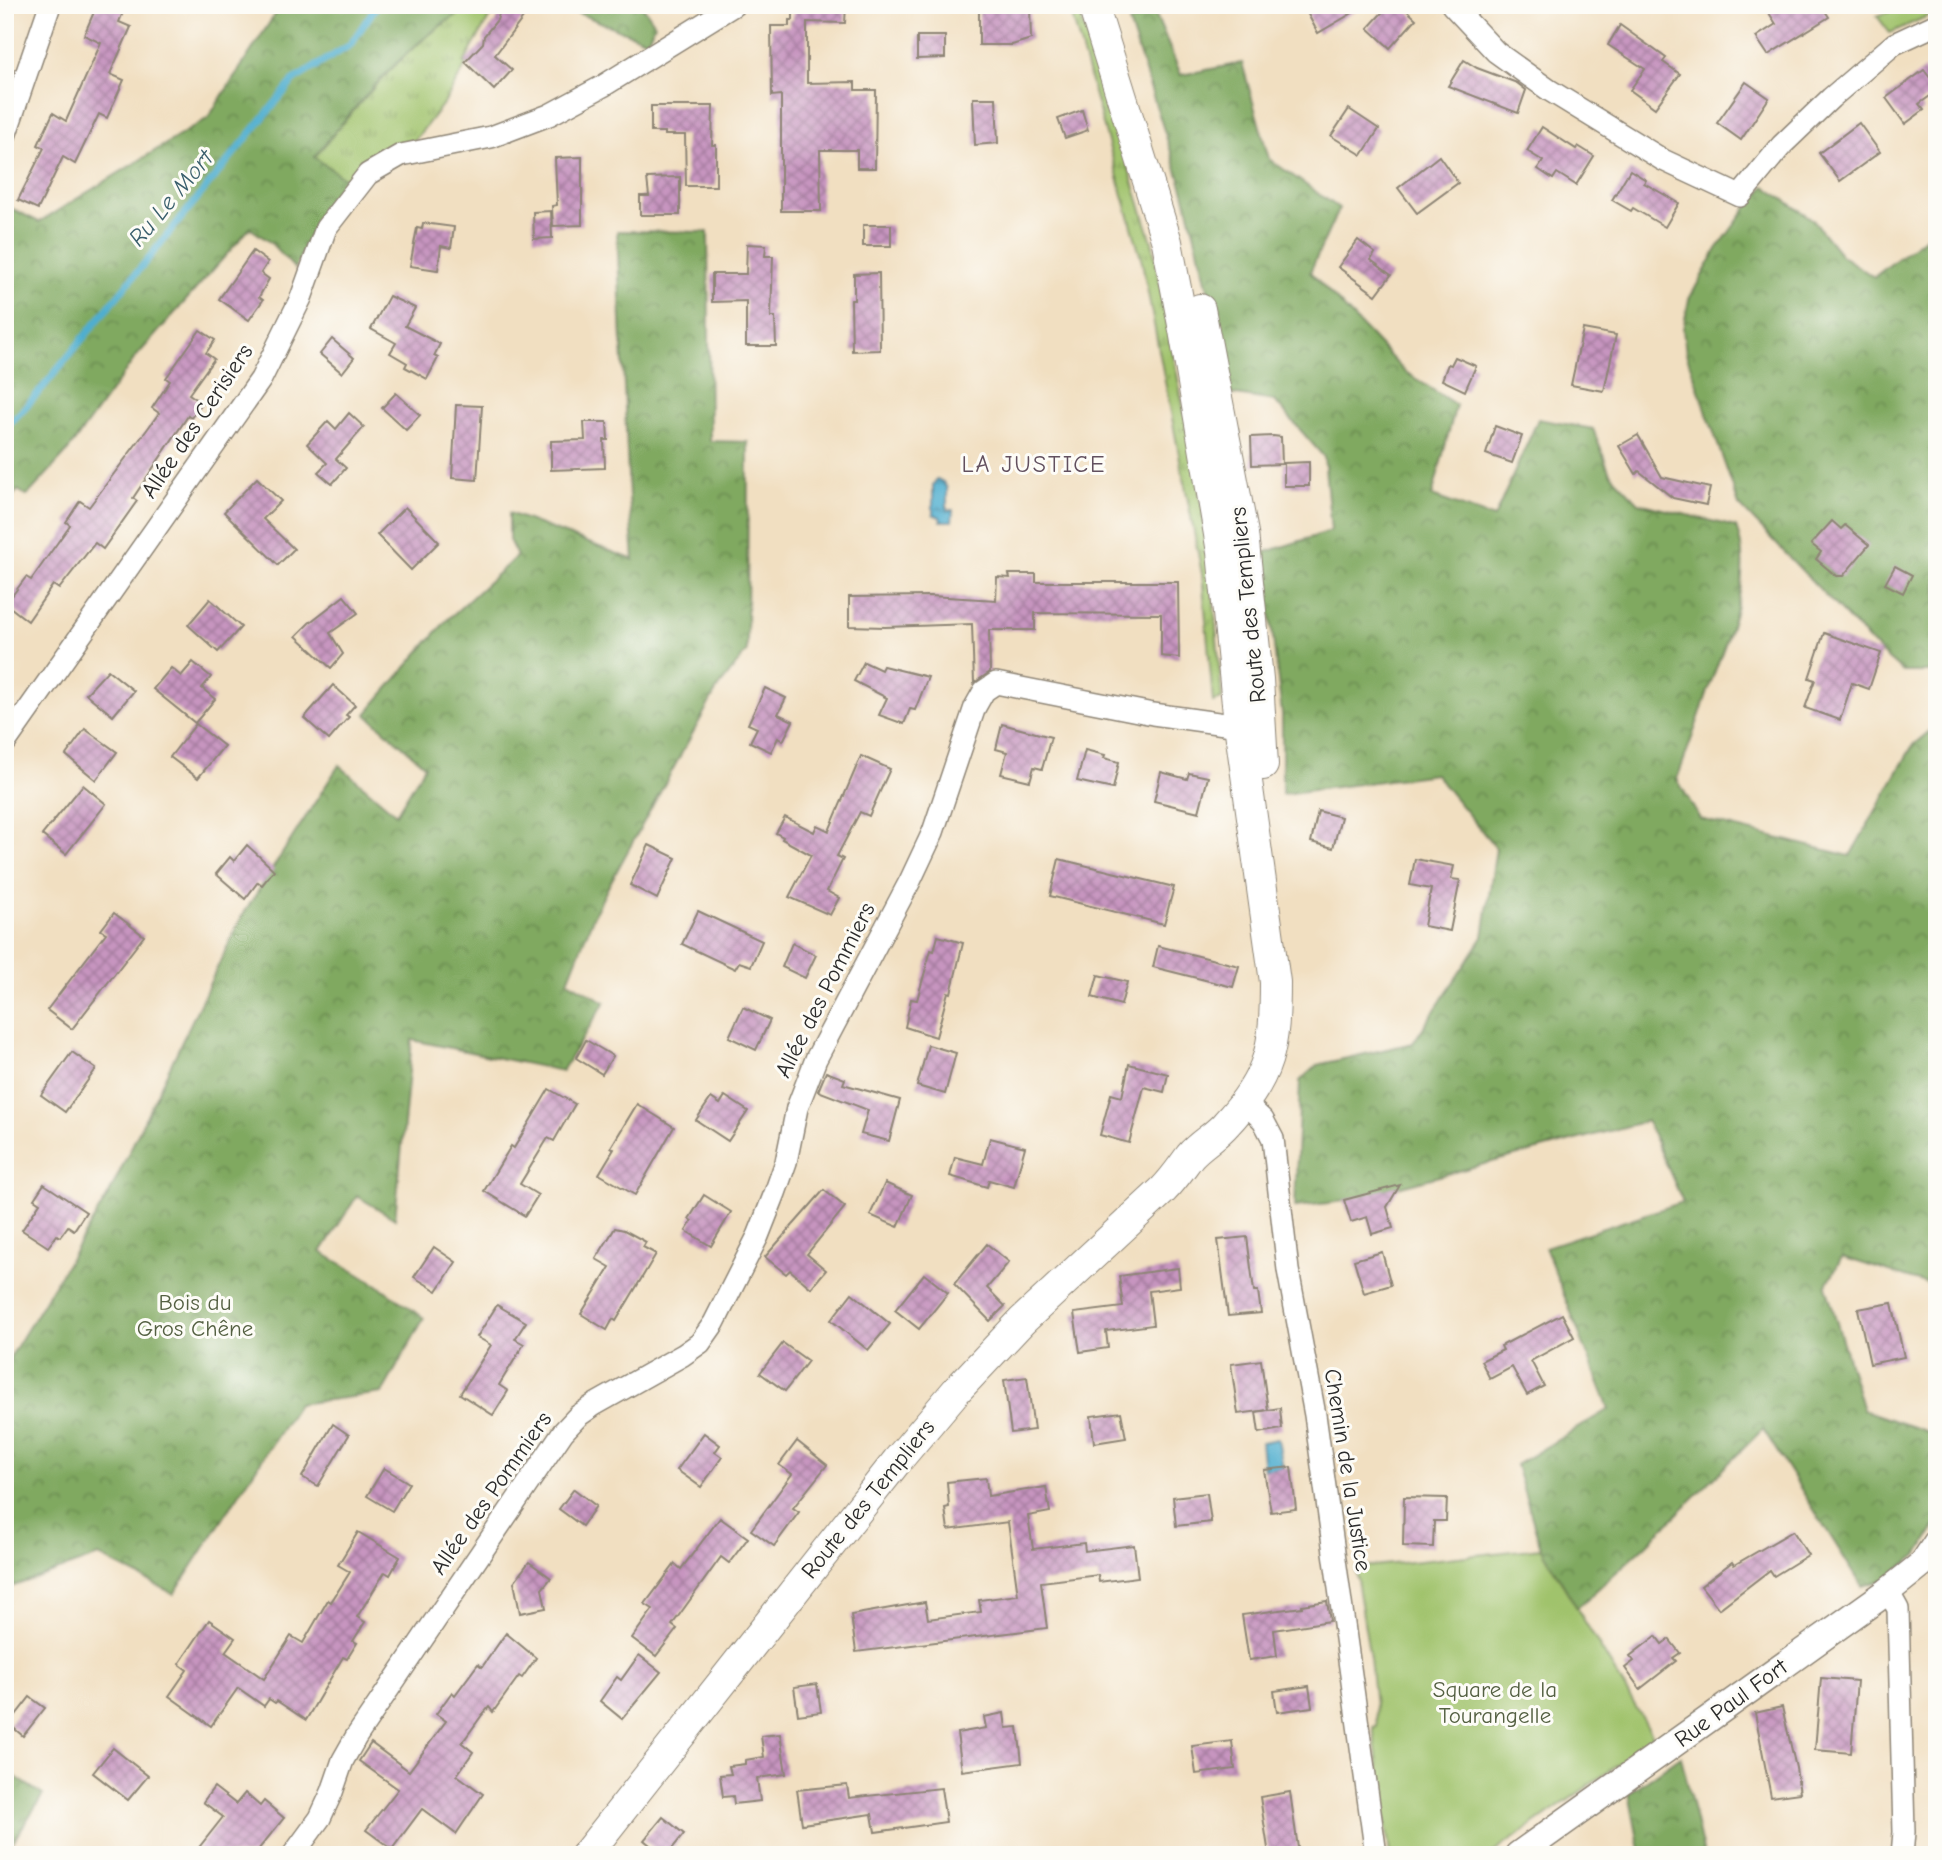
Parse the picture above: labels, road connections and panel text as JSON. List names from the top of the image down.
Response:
{
  "streets": {
    "main road": ["Route des Templiers"],
    "street": [
      "Allée des Cerisiers",
      "Allée des Pommiers",
      "Chemin de la Justice",
      "Rue Paul Fort"
    ]
  },
  "crossings": [
    ["Route des Templiers", "Allée des Pommiers"],
    ["Route des Templiers", "Chemin de la Justice"]
  ],
  "districts": ["LA JUSTICE"],
  "water": ["Ru Le Mort"],
  "parks": ["Bois du Gros Chêne", "Square de la Tourangelle"]
}
